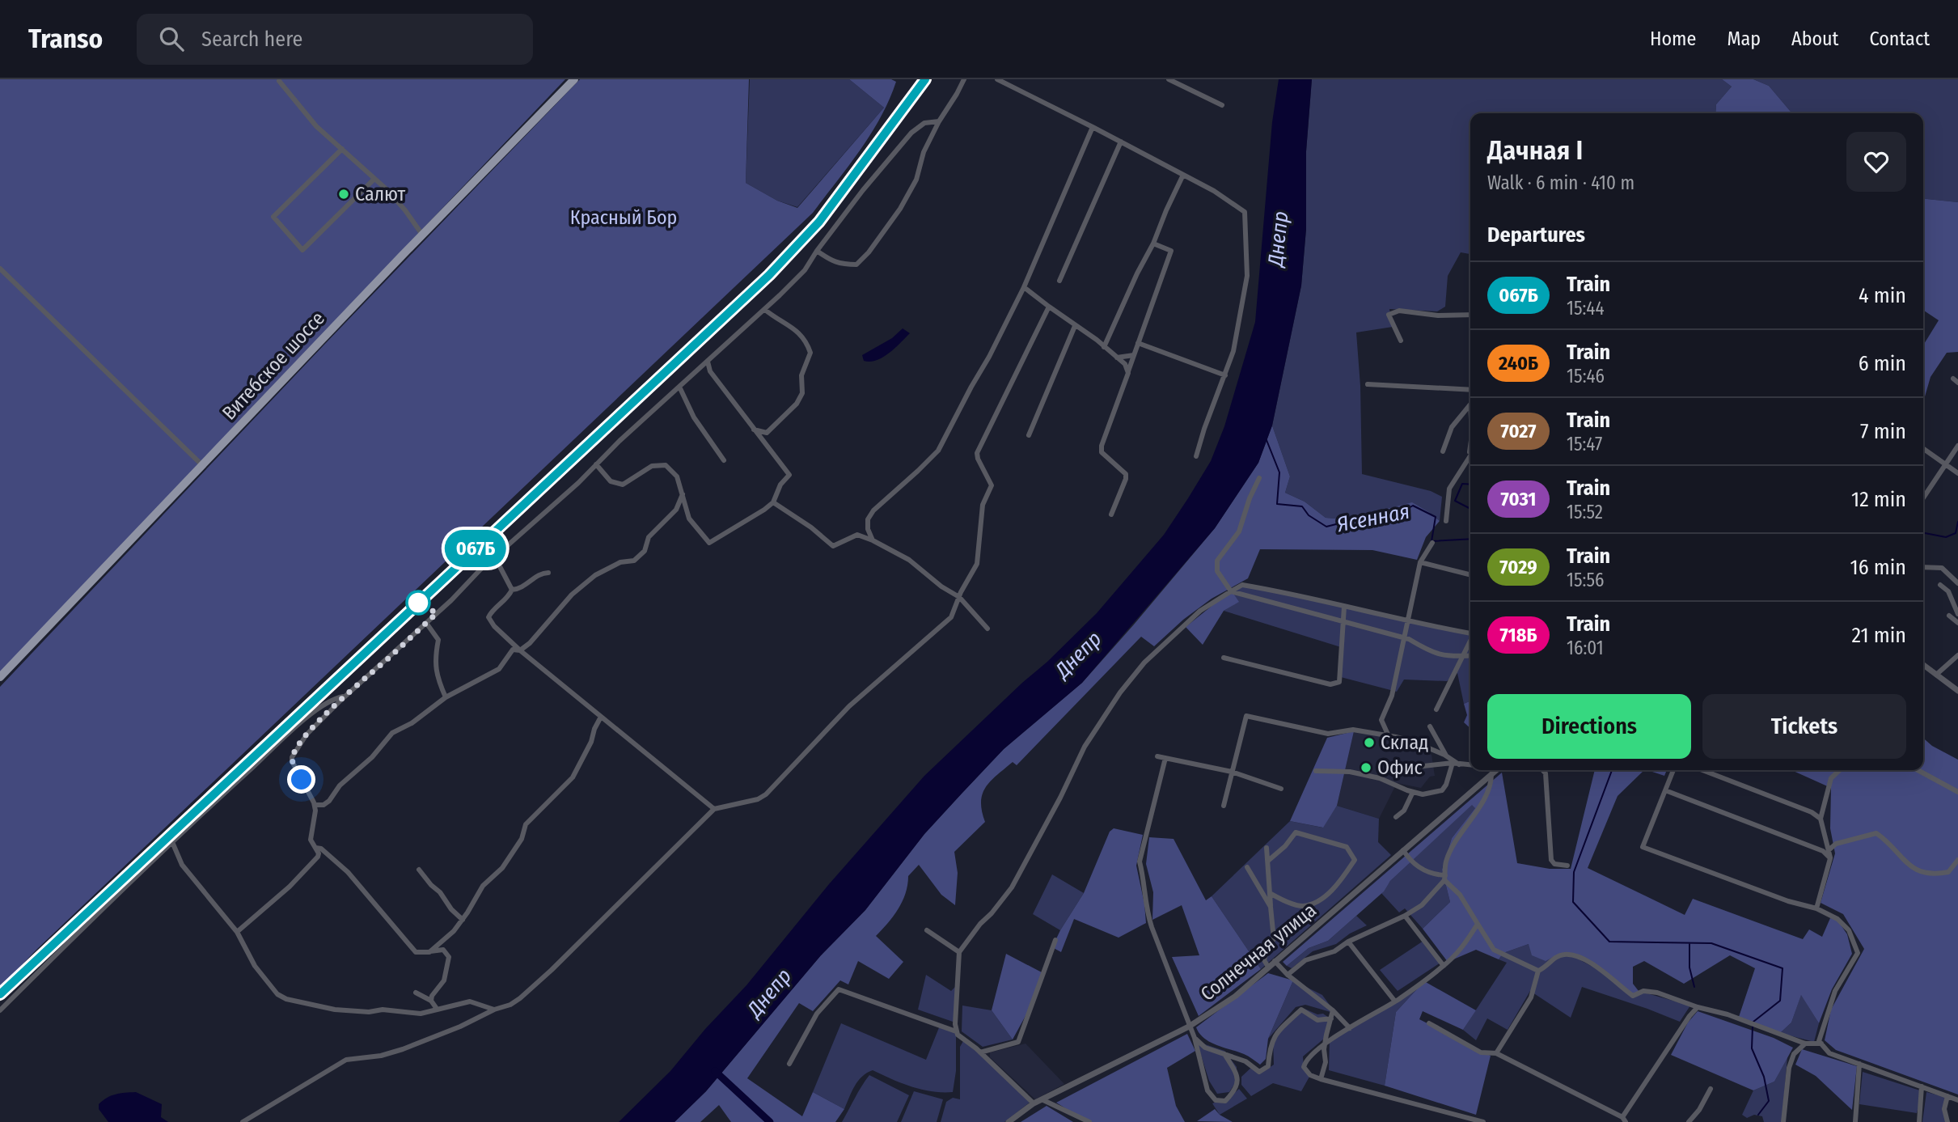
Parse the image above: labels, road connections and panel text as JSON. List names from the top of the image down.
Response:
{
  "streets": {
    "main road": ["Витебское шоссе"],
    "street": ["Солнечная улица"]
  },
  "water": ["Днепр", "Ясенная"],
  "parks": ["Красный Бор"],
  "places": ["Салют", "Склад", "Офис"],
  "page": {
    "header": "Transo",
    "search": "Search here",
    "nav": [
      "Home",
      "Map",
      "About",
      "Contact"
    ],
    "on_map": "067Б",
    "heading": [
      ["Дачная I", "Walk · 6 min · 410 m"],
      "Departures"
    ],
    "list": [
      {
        "mark": "067Б",
        "name": "Train",
        "note": "15:44",
        "value": "4 min"
      },
      {
        "mark": "240Б",
        "name": "Train",
        "note": "15:46",
        "value": "6 min"
      },
      {
        "mark": "7027",
        "name": "Train",
        "note": "15:47",
        "value": "7 min"
      },
      {
        "mark": "7031",
        "name": "Train",
        "note": "15:52",
        "value": "12 min"
      },
      {
        "mark": "7029",
        "name": "Train",
        "note": "15:56",
        "value": "16 min"
      },
      {
        "mark": "718Б",
        "name": "Train",
        "note": "16:01",
        "value": "21 min"
      }
    ],
    "buttons": ["Directions", "Tickets"]
  }
}
